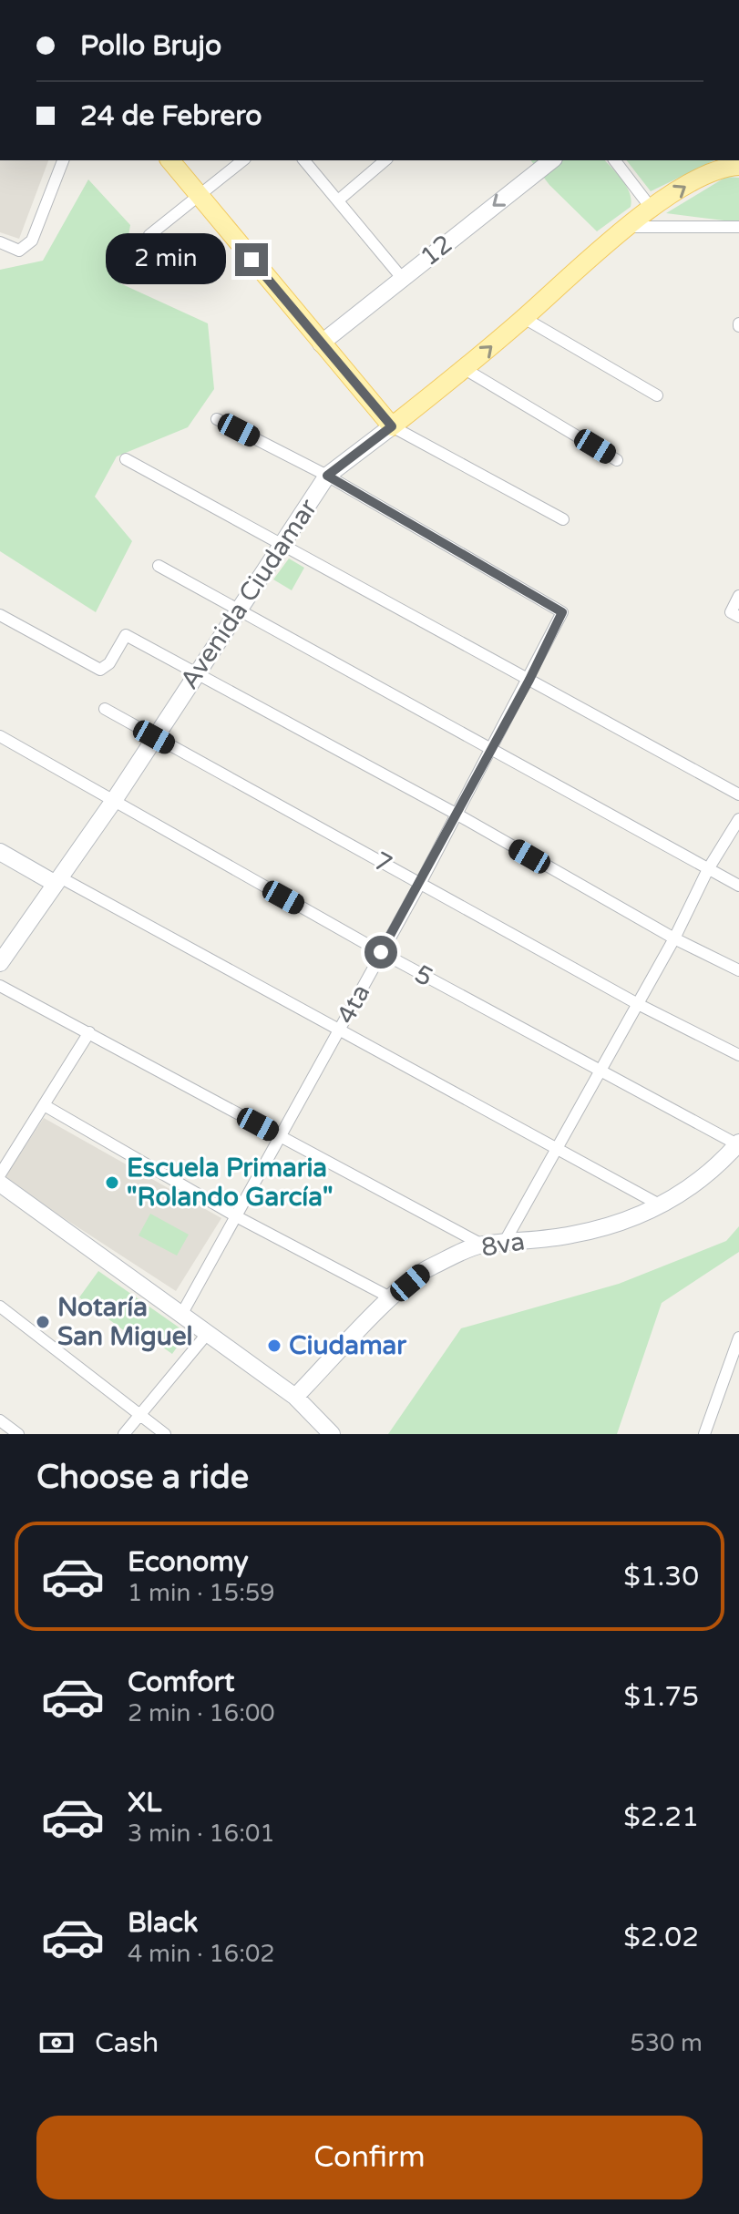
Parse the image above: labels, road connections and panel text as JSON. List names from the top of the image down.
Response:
{
  "streets": {
    "main road": ["12", "Avenida Ciudamar", "8va"],
    "street": ["7", "5", "4ta"]
  },
  "crossings": [
    ["Avenida Ciudamar", "7"],
    ["Avenida Ciudamar", "5"],
    ["Avenida Ciudamar", "4ta"],
    ["7", "4ta"],
    ["5", "4ta"],
    ["5", "8va"]
  ],
  "one_way": ["12"],
  "places": ["Escuela Primaria \"Rolando García\"", "Notaría San Miguel", "Ciudamar"],
  "page": {
    "banner": ["Pollo Brujo", "24 de Febrero"],
    "bubble": "2 min",
    "heading": "Choose a ride",
    "list": [
      {
        "name": "Economy",
        "note": "1 min · 15:59",
        "value": "$1.30"
      },
      {
        "name": "Comfort",
        "note": "2 min · 16:00",
        "value": "$1.75"
      },
      {
        "name": "XL",
        "note": "3 min · 16:01",
        "value": "$2.21"
      },
      {
        "name": "Black",
        "note": "4 min · 16:02",
        "value": "$2.02"
      }
    ],
    "pay": ["Cash", "530 m"],
    "buttons": "Confirm"
  }
}
